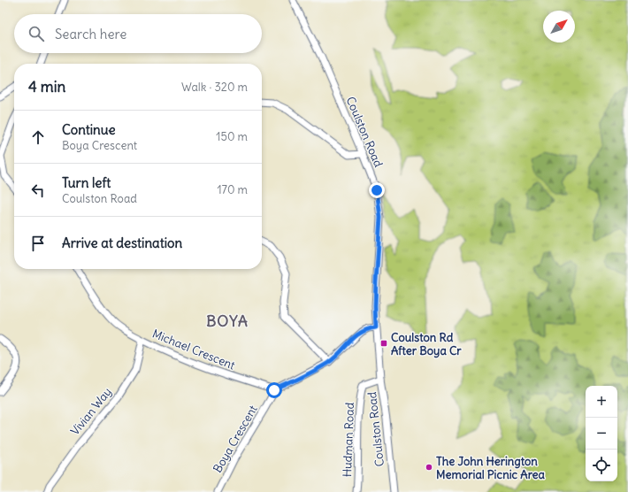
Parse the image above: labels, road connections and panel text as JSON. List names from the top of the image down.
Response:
{
  "streets": {
    "street": [
      "Coulston Road",
      "Michael Crescent",
      "Vivian Way",
      "Boya Crescent",
      "Hudman Road"
    ]
  },
  "crossings": [
    ["Coulston Road", "Hudman Road"],
    ["Michael Crescent", "Vivian Way"],
    ["Michael Crescent", "Boya Crescent"]
  ],
  "districts": ["BOYA"],
  "places": {
    "transit": ["Coulston Rd After Boya Cr"],
    "other": ["The John Herington Memorial Picnic Area"]
  },
  "north": "top right",
  "page": {
    "search": "Search here",
    "heading": ["4 min", "Walk · 320 m"],
    "list": [
      ["Continue", "Boya Crescent", "150 m"],
      ["Turn left", "Coulston Road", "170 m"],
      "Arrive at destination"
    ],
    "map_buttons": ["+", "−"]
  }
}
